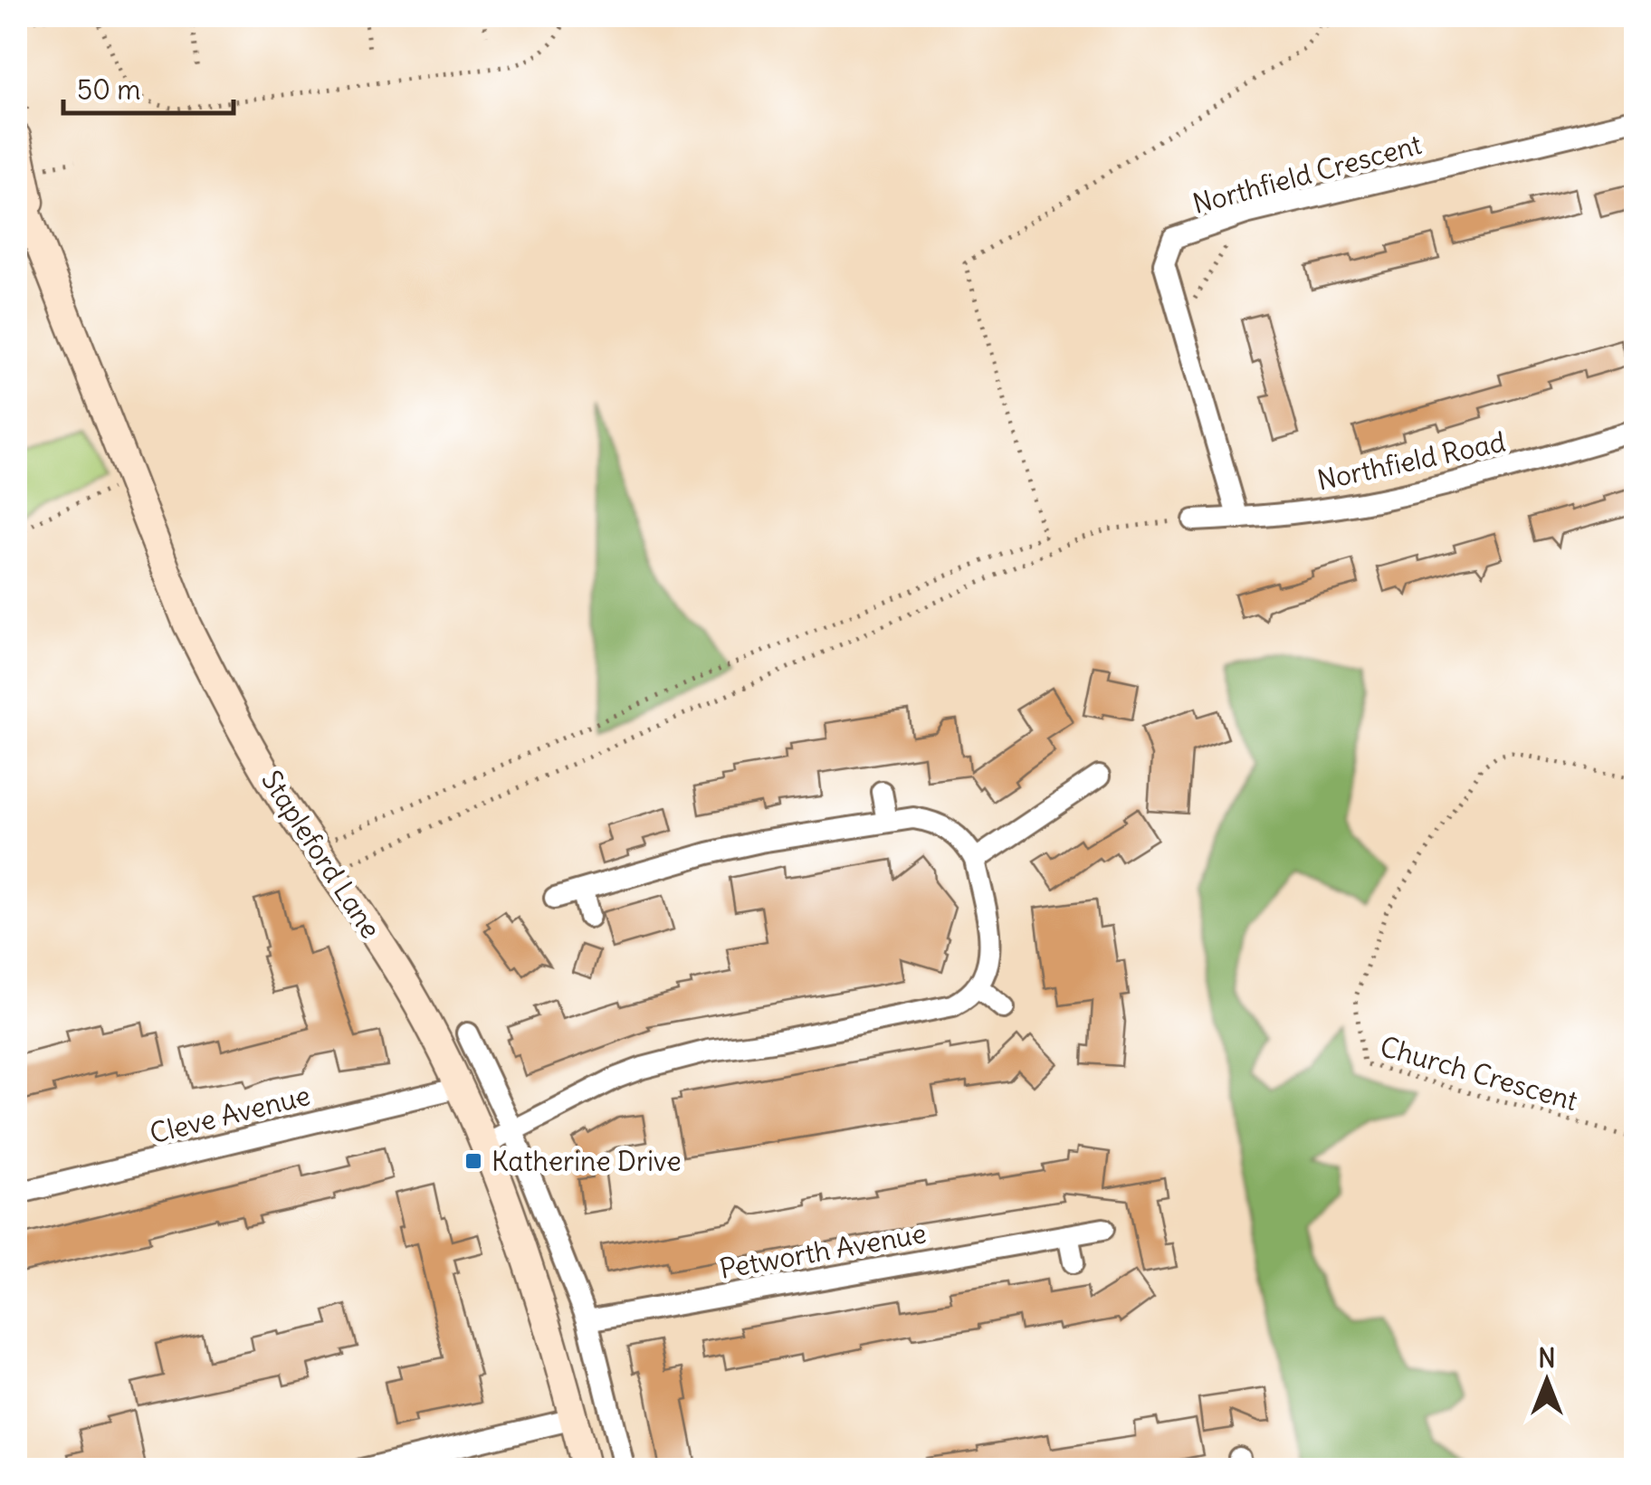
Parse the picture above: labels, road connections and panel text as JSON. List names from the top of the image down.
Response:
{
  "streets": {
    "main road": ["Stapleford Lane"],
    "street": [
      "Northfield Crescent",
      "Northfield Road",
      "Cleve Avenue",
      "Petworth Avenue"
    ],
    "path": ["Church Crescent"]
  },
  "crossings": [
    ["Northfield Crescent", "Northfield Road"],
    ["Stapleford Lane", "Cleve Avenue"]
  ],
  "places": {
    "transit": ["Katherine Drive"]
  },
  "scale_bar": "50 m",
  "north": "top"
}
